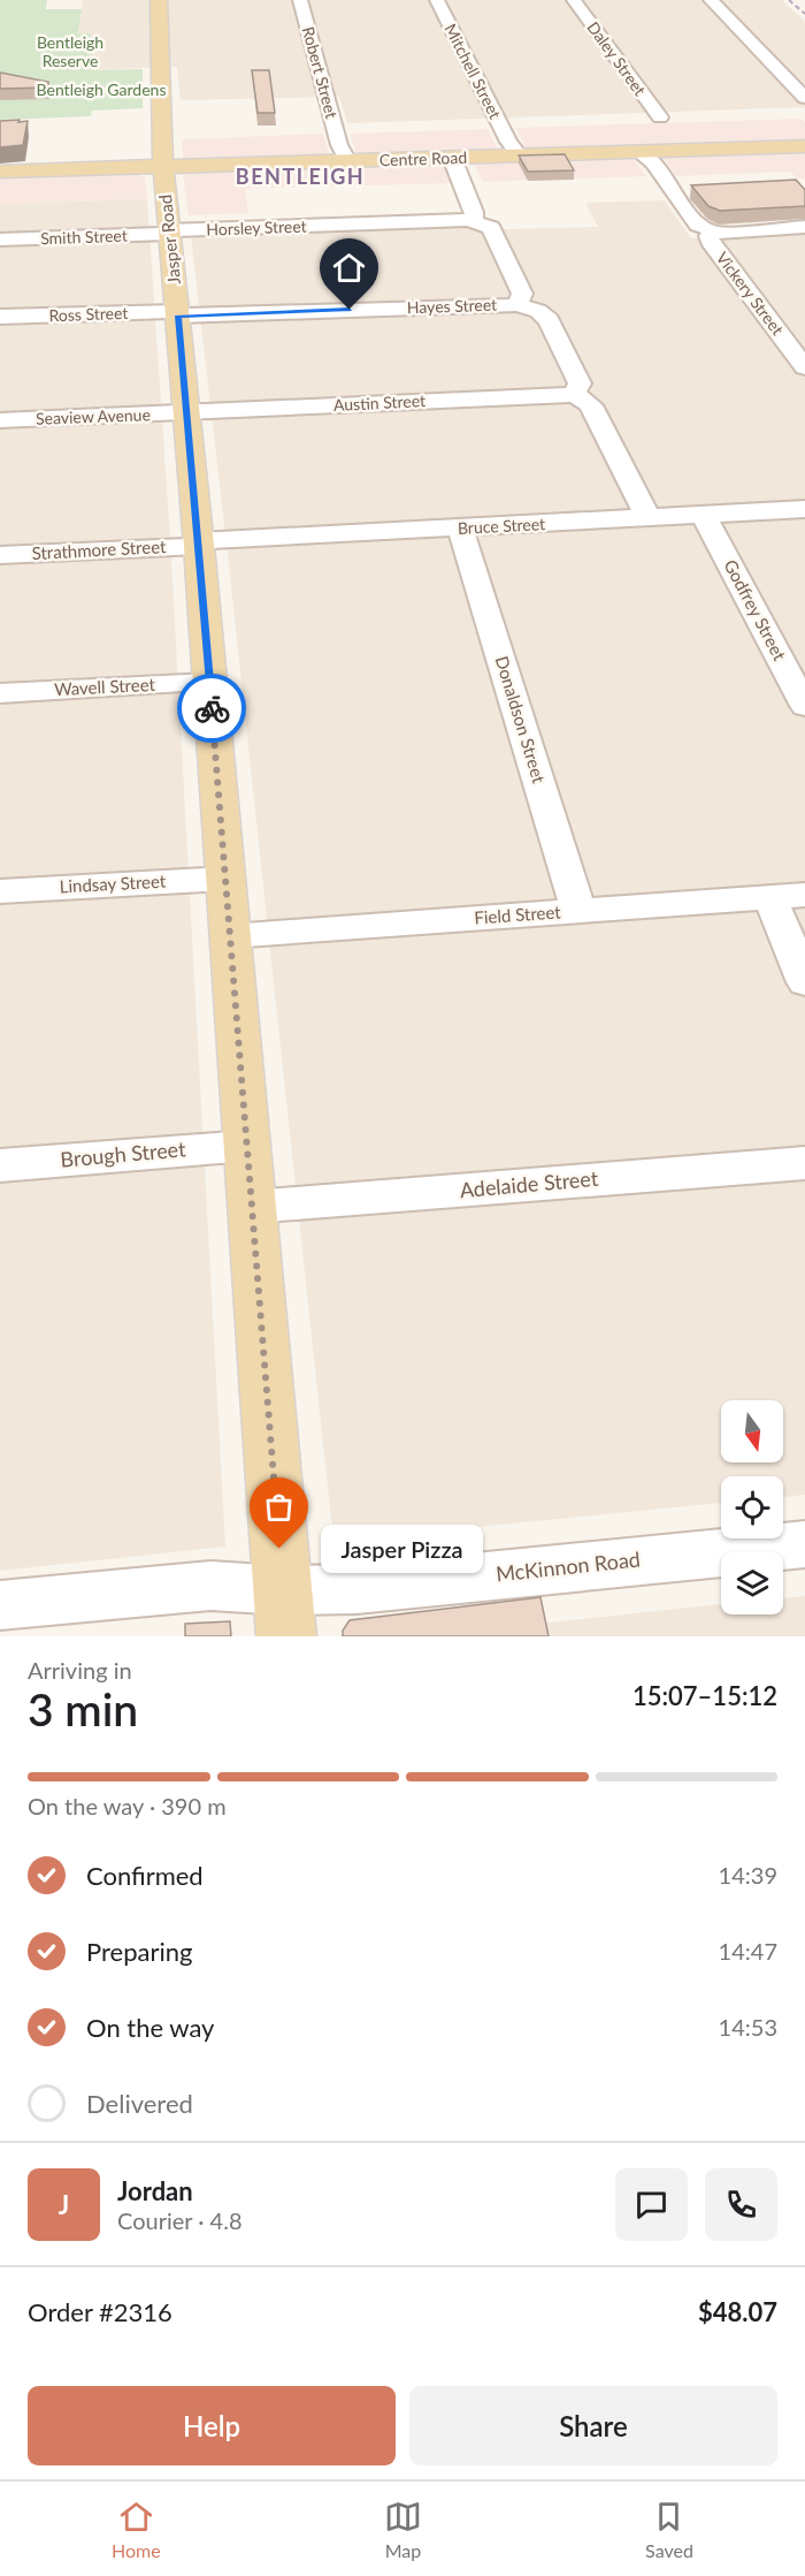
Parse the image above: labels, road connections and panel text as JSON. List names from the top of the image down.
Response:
{
  "streets": {
    "main road": ["Centre Road", "Jasper Road"],
    "street": [
      "Daley Street",
      "Mitchell Street",
      "Robert Street",
      "Horsley Street",
      "Smith Street",
      "Vickery Street",
      "Hayes Street",
      "Ross Street",
      "Austin Street",
      "Seaview Avenue",
      "Bruce Street",
      "Strathmore Street",
      "Godfrey Street",
      "Wavell Street",
      "Donaldson Street",
      "Lindsay Street",
      "Field Street",
      "Brough Street",
      "Adelaide Street",
      "McKinnon Road"
    ]
  },
  "crossings": [
    ["Mitchell Street", "Centre Road"],
    ["Robert Street", "Centre Road"],
    ["Centre Road", "Jasper Road"],
    ["Centre Road", "Vickery Street"],
    ["Horsley Street", "Smith Street"],
    ["Horsley Street", "Jasper Road"],
    ["Smith Street", "Jasper Road"],
    ["Jasper Road", "Hayes Street"],
    ["Jasper Road", "Ross Street"],
    ["Jasper Road", "Austin Street"],
    ["Jasper Road", "Seaview Avenue"],
    ["Jasper Road", "Bruce Street"],
    ["Jasper Road", "Strathmore Street"],
    ["Jasper Road", "Wavell Street"],
    ["Jasper Road", "Lindsay Street"],
    ["Jasper Road", "Field Street"],
    ["Jasper Road", "Brough Street"],
    ["Jasper Road", "Adelaide Street"],
    ["Jasper Road", "McKinnon Road"],
    ["Hayes Street", "Ross Street"],
    ["Austin Street", "Seaview Avenue"],
    ["Bruce Street", "Strathmore Street"],
    ["Bruce Street", "Godfrey Street"],
    ["Bruce Street", "Donaldson Street"],
    ["Donaldson Street", "Field Street"]
  ],
  "districts": ["BENTLEIGH"],
  "parks": ["Bentleigh Reserve", "Bentleigh Gardens"],
  "places": ["Jasper Pizza"],
  "north": "bottom",
  "page": {
    "bubble": "Jasper Pizza",
    "heading": ["3 min", "Arriving in", "15:07–15:12"],
    "panel": [
      "Jordan",
      "Courier · 4.8",
      "Order #2316",
      "$48.07"
    ],
    "bar": "On the way · 390 m",
    "list": [
      ["Confirmed", "14:39"],
      ["Preparing", "14:47"],
      ["On the way", "14:53"],
      "Delivered"
    ],
    "round": "J",
    "buttons": ["Help", "Share"],
    "tabs": ["Home", "Map", "Saved"]
  }
}
